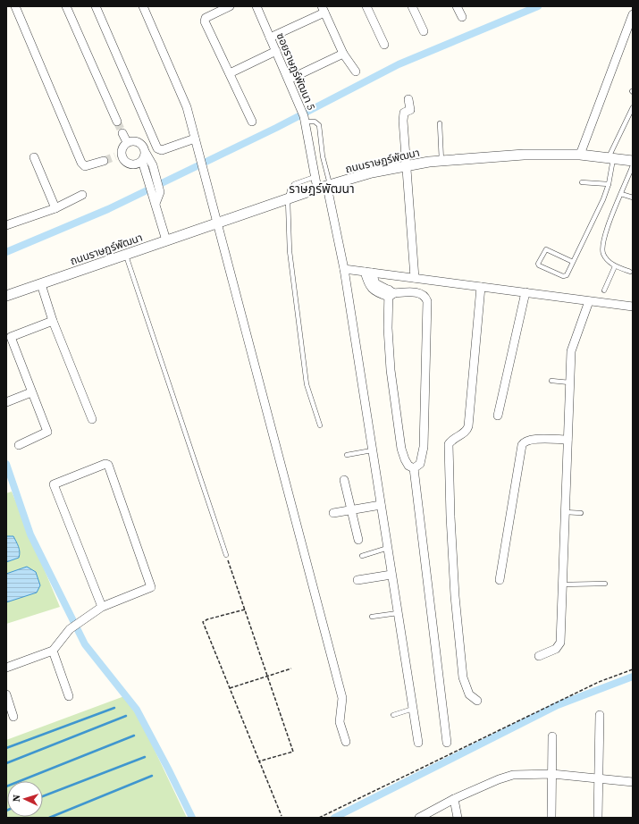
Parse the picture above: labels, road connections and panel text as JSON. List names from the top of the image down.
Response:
{
  "streets": {
    "street": ["ซอยราษฎร์พัฒนา 5", "ถนนราษฏร์พัฒนา"]
  },
  "crossings": [
    ["ซอยราษฎร์พัฒนา 5", "ถนนราษฏร์พัฒนา"]
  ],
  "districts": ["ราษฎร์พัฒนา"],
  "north": "left"
}
